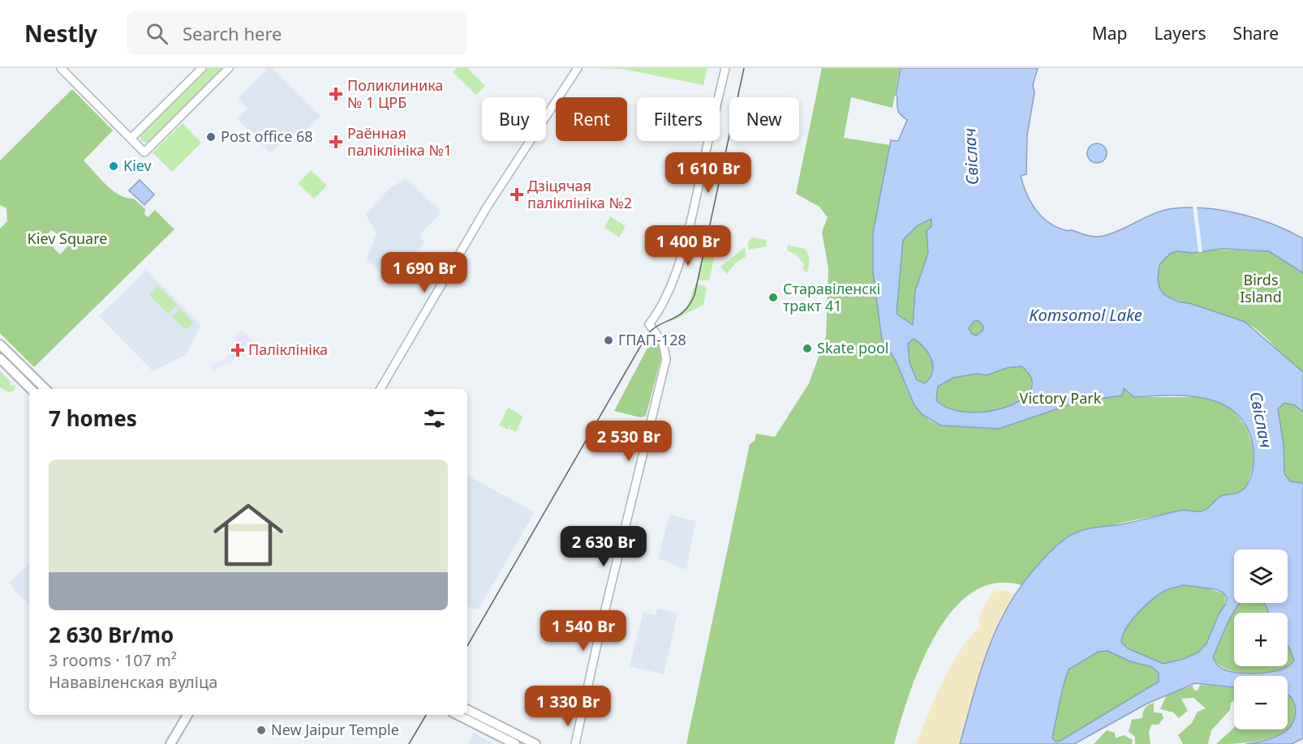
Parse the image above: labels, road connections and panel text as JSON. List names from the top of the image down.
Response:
{
  "water": ["Свіслач", "Komsomol Lake"],
  "parks": ["Kiev Square", "Birds Island", "Victory Park"],
  "places": {
    "health": [
      "Поликлиника № 1 ЦРБ",
      "Раённая паліклініка №1",
      "Дзіцячая паліклініка №2",
      "Паліклініка"
    ],
    "other": [
      "Post office 68",
      "Kiev",
      "Старавіленскі тракт 41",
      "ГПАП-128",
      "Skate pool",
      "New Jaipur Temple"
    ]
  },
  "page": {
    "header": "Nestly",
    "search": "Search here",
    "nav": ["Map", "Layers", "Share"],
    "chip": [
      "Buy",
      "Rent",
      "Filters",
      "New"
    ],
    "price": [
      "1 610 Br",
      "1 400 Br",
      "1 690 Br",
      "2 530 Br",
      "2 630 Br",
      "1 540 Br",
      "1 330 Br"
    ],
    "heading": "7 homes",
    "list": [
      {
        "name": "2 630 Br/mo",
        "note": "3 rooms · 107 m² · Нававіленская вуліца"
      }
    ],
    "map_buttons": ["+", "−"]
  }
}
